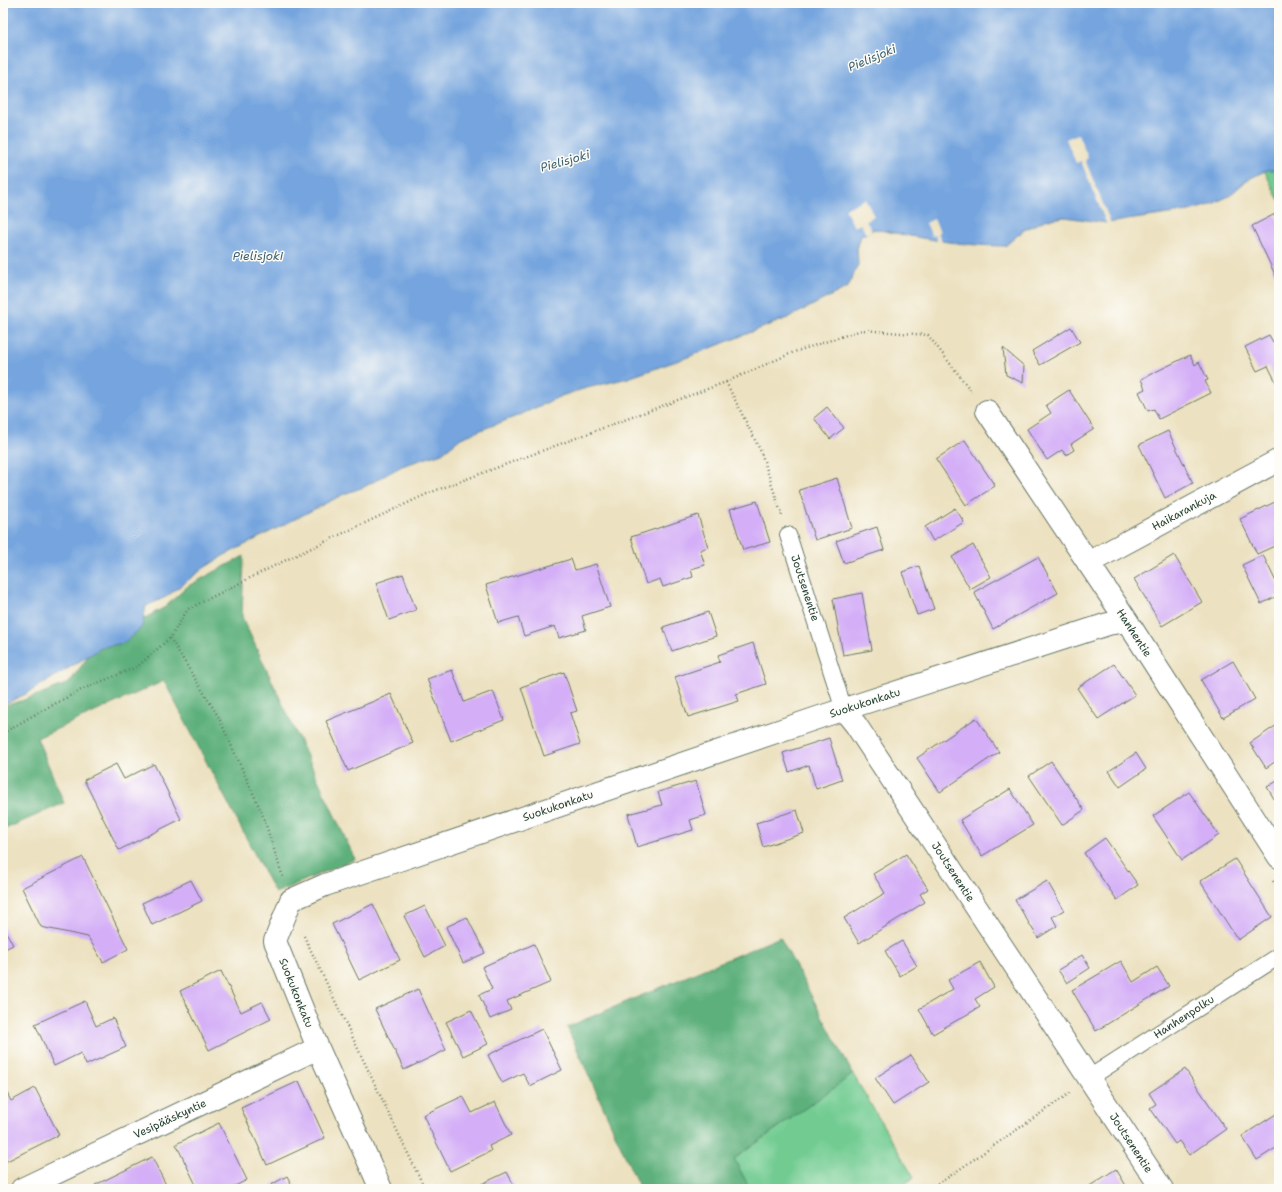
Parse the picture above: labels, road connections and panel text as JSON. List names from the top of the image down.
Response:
{
  "streets": {
    "street": [
      "Haikarankuja",
      "Joutsenentie",
      "Hanhentie",
      "Suokukonkatu",
      "Vesipääskyntie"
    ],
    "lane": ["Hanhenpolku"]
  },
  "crossings": [
    ["Haikarankuja", "Hanhentie"],
    ["Joutsenentie", "Suokukonkatu"],
    ["Joutsenentie", "Hanhenpolku"],
    ["Hanhentie", "Suokukonkatu"],
    ["Suokukonkatu", "Vesipääskyntie"]
  ],
  "water": ["Pielisjoki"]
}
